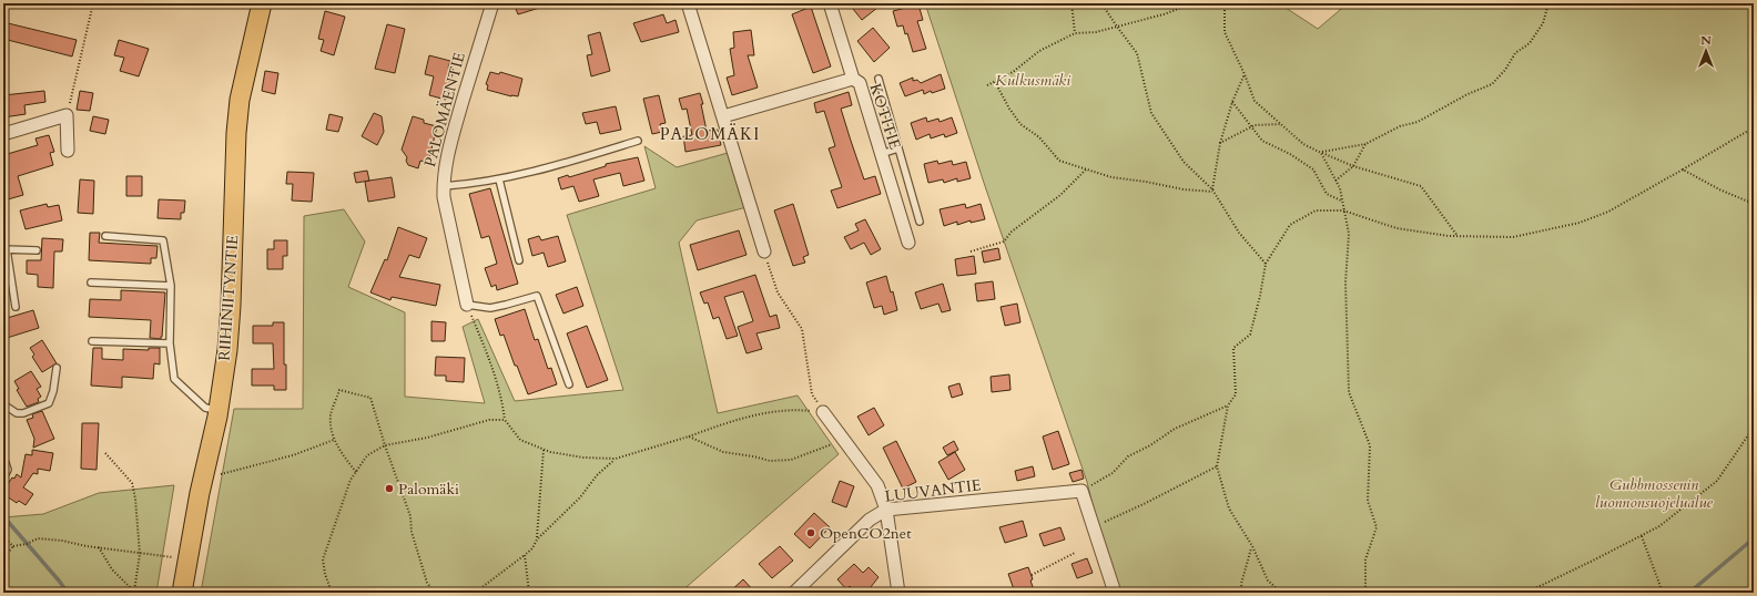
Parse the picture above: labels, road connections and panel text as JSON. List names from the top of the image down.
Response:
{
  "streets": {
    "main road": ["RIIHINIITYNTIE"],
    "street": ["PALOMÄENTIE", "KOTITIE", "LUUVANTIE"]
  },
  "districts": ["PALOMÄKI"],
  "parks": ["Kulkusmäki", "Gubbmossenin luonnonsuojelualue"],
  "places": ["Palomäki", "OpenCO2net"],
  "north": "top"
}
